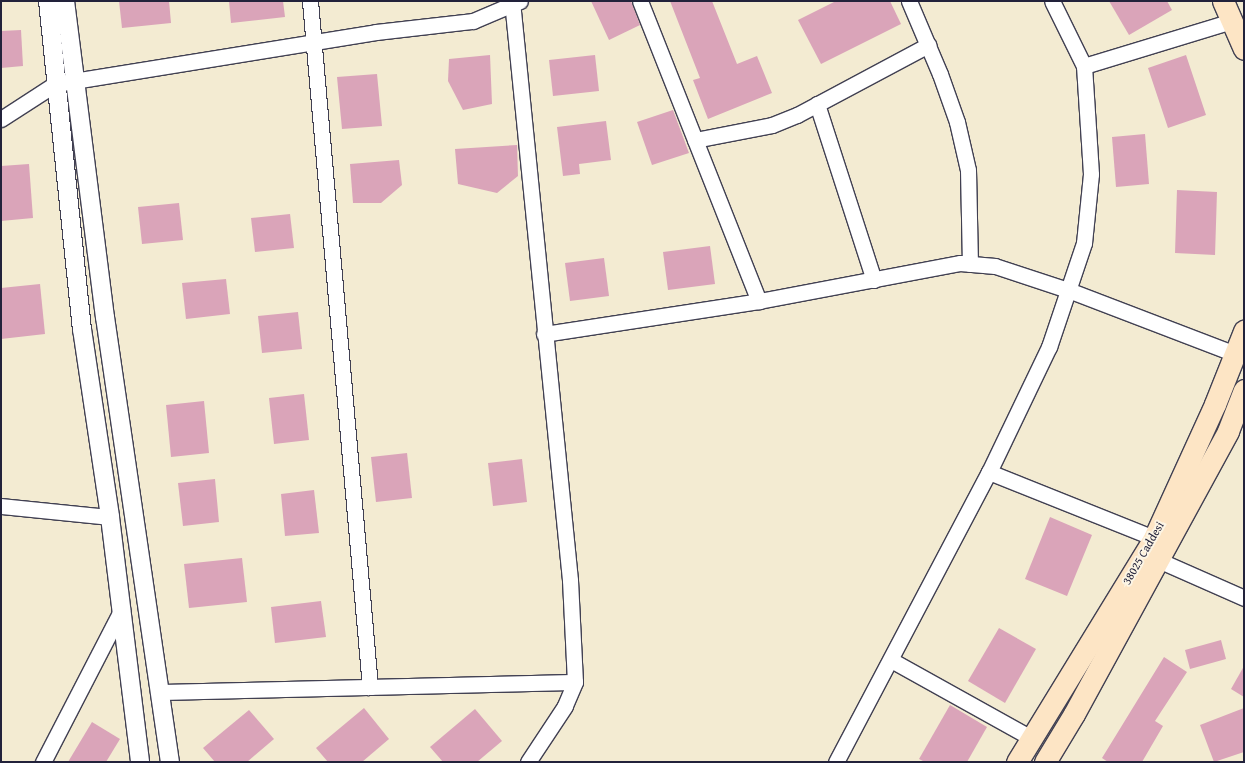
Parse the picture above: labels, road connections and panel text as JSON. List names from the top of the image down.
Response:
{
  "streets": {
    "main road": ["38025 Caddesi"]
  }
}
